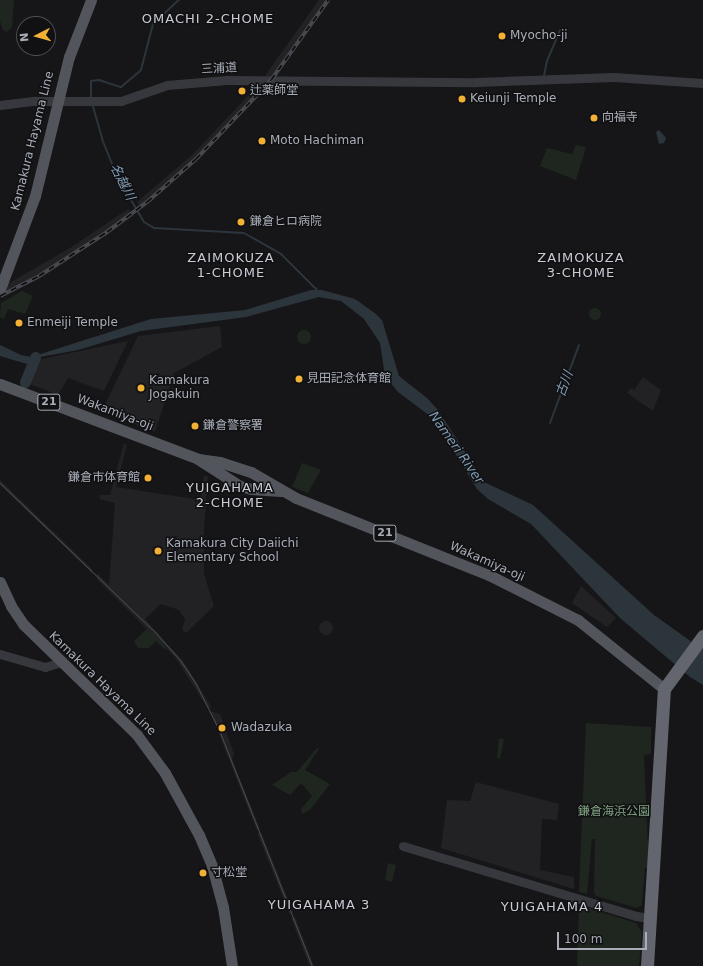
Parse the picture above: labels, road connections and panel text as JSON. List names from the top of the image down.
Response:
{
  "streets": {
    "main road": ["Kamakura Hayama Line", "21", "Wakamiya-oji"],
    "street": ["三浦道"]
  },
  "crossings": [
    ["三浦道", "Kamakura Hayama Line"]
  ],
  "districts": [
    "OMACHI 2-CHOME",
    "ZAIMOKUZA 1-CHOME",
    "ZAIMOKUZA 3-CHOME",
    "YUIGAHAMA 2-CHOME",
    "YUIGAHAMA 3",
    "YUIGAHAMA 4"
  ],
  "water": ["名越川", "古川", "Nameri River"],
  "parks": ["鎌倉海浜公園"],
  "places": [
    "Myocho-ji",
    "辻薬師堂",
    "Keiunji Temple",
    "向福寺",
    "Moto Hachiman",
    "鎌倉ヒロ病院",
    "Enmeiji Temple",
    "見田記念体育館",
    "Kamakura Jogakuin",
    "鎌倉警察署",
    "鎌倉市体育館",
    "Kamakura City Daiichi Elementary School",
    "Wadazuka",
    "寸松堂"
  ],
  "scale_bar": "100 m",
  "north": "left"
}
